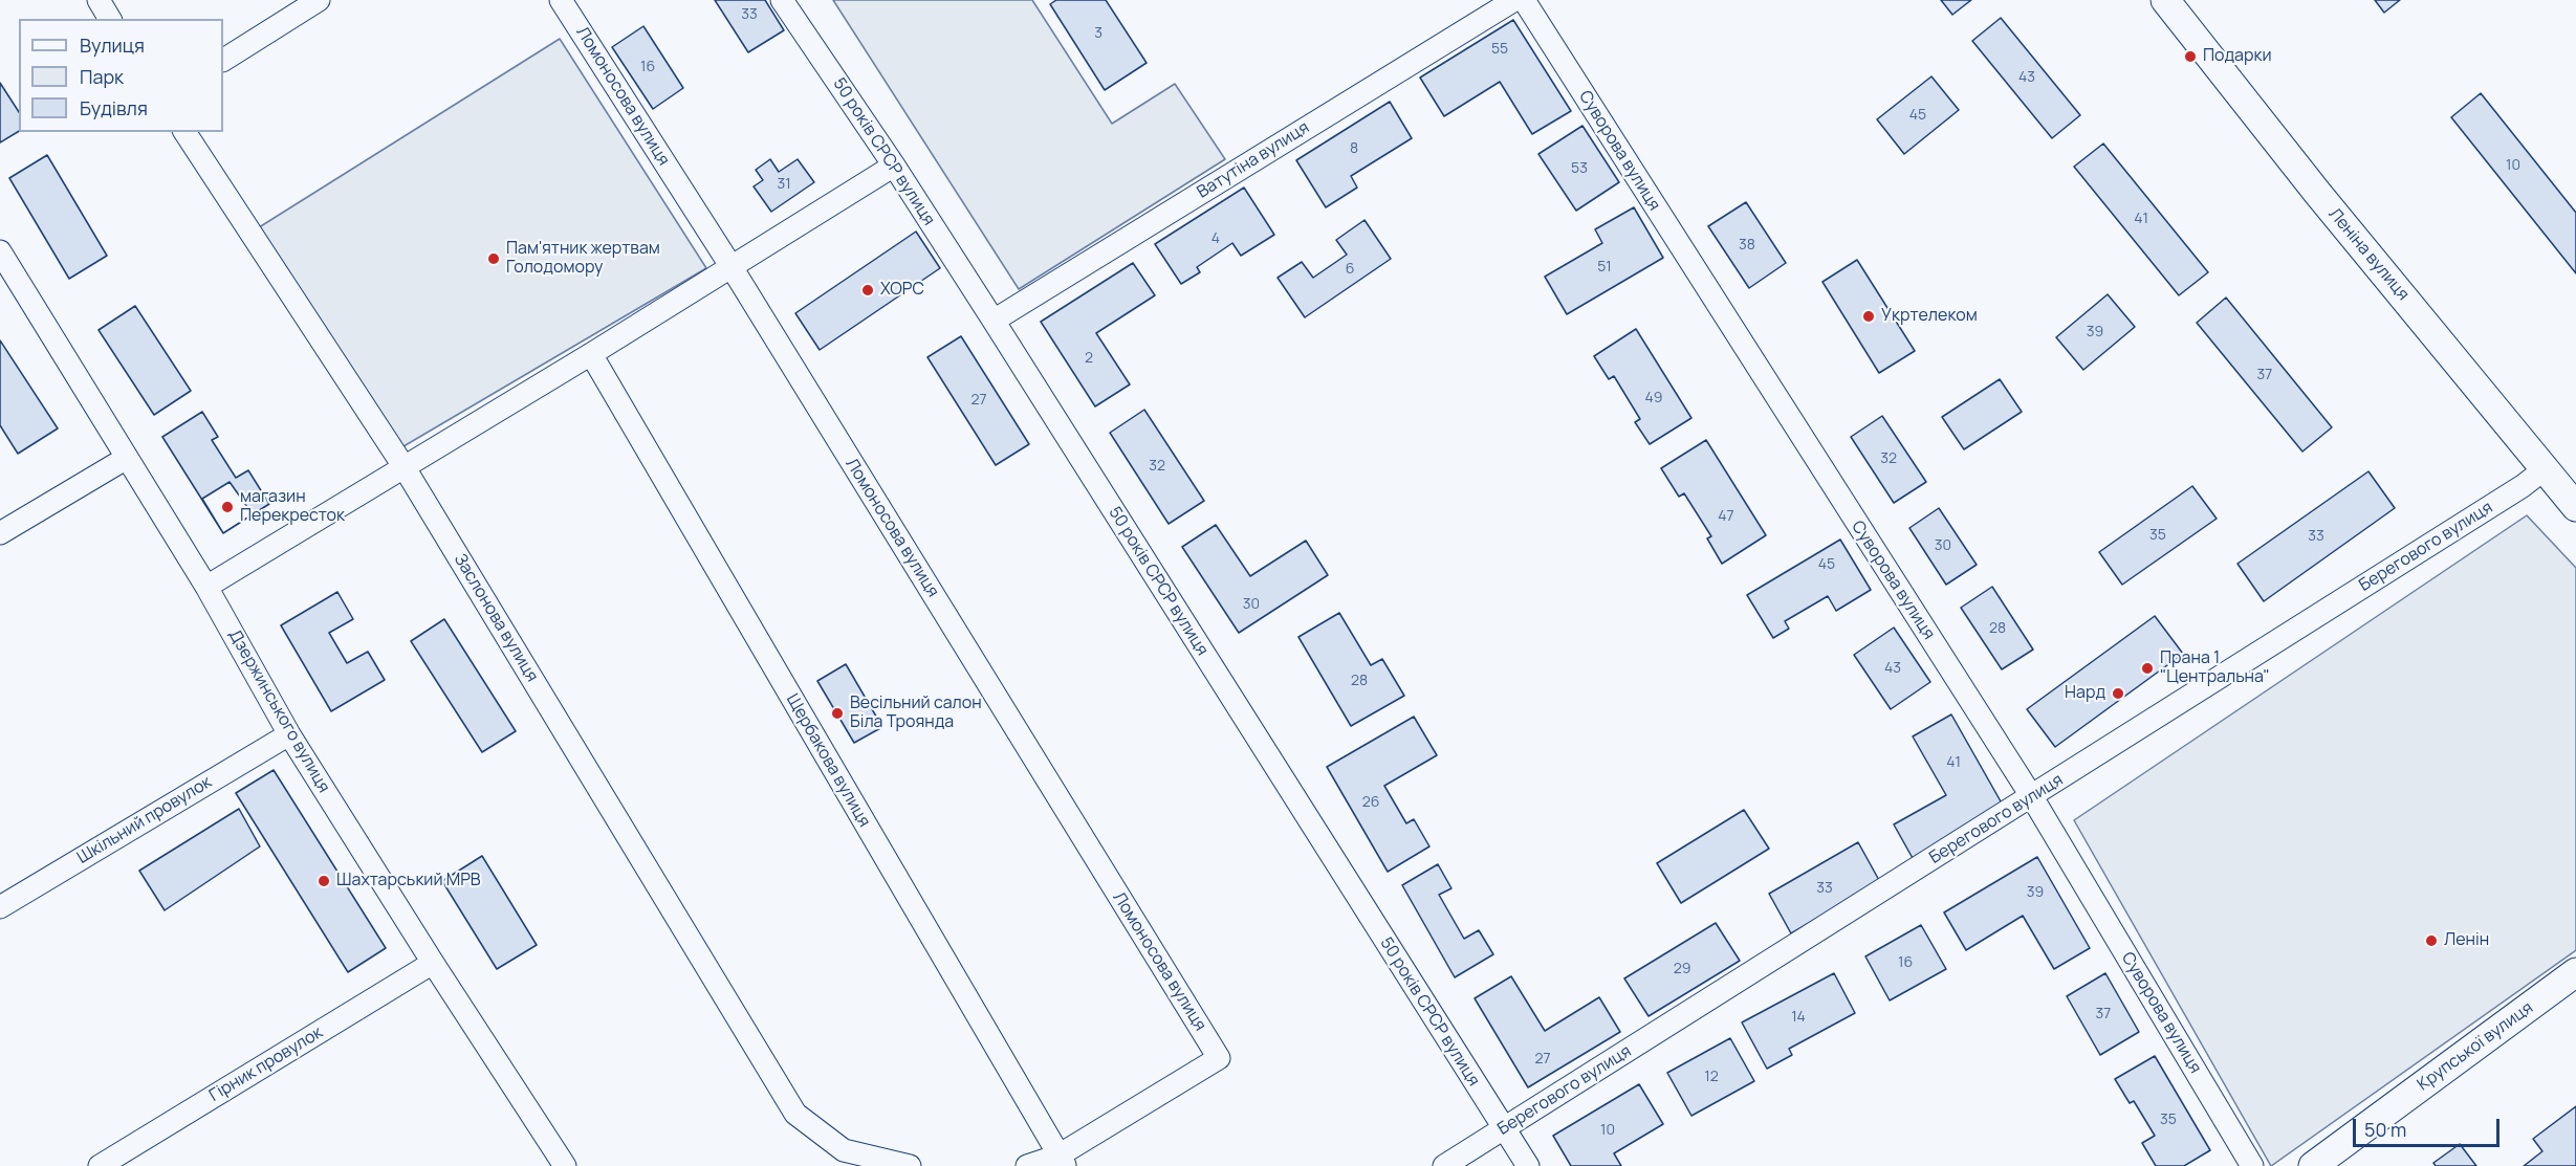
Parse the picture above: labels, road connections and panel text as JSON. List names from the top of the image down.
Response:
{
  "streets": {
    "main road": ["Леніна вулиця", "Крупської вулиця"],
    "street": [
      "Ломоносова вулиця",
      "Суворова вулиця",
      "50 років СРСР вулиця",
      "Ватутіна вулиця",
      "Берегового вулиця",
      "Заслонова вулиця",
      "Дзержинського вулиця",
      "Щербакова вулиця",
      "Шкільний провулок",
      "Гірник провулок"
    ]
  },
  "crossings": [
    ["Ломоносова вулиця", "Щербакова вулиця"],
    ["Суворова вулиця", "Берегового вулиця"],
    ["50 років СРСР вулиця", "Ватутіна вулиця"],
    ["50 років СРСР вулиця", "Берегового вулиця"],
    ["Леніна вулиця", "Берегового вулиця"],
    ["Дзержинського вулиця", "Шкільний провулок"],
    ["Дзержинського вулиця", "Гірник провулок"]
  ],
  "places": [
    "Подарки",
    "Пам'ятник жертвам Голодомору",
    "ХОРС",
    "Укртелеком",
    "магазин Перекресток",
    "Прана 1 \"Центральна\"",
    "Нард",
    "Весільний салон Біла Троянда",
    "Шахтарський МРВ",
    "Ленін"
  ],
  "house_numbers": [
    "33",
    "3",
    "55",
    "16",
    "43",
    "45",
    "8",
    "10",
    "53",
    "31",
    "41",
    "4",
    "38",
    "51",
    "6",
    "39",
    "2",
    "37",
    "49",
    "27",
    "32",
    "32",
    "47",
    "35",
    "33",
    "30",
    "45",
    "30",
    "28",
    "43",
    "28",
    "41",
    "26",
    "33",
    "39",
    "16",
    "29",
    "37",
    "14",
    "27",
    "12",
    "35",
    "10"
  ],
  "legend": ["Вулиця", "Парк", "Будівля"],
  "scale_bar": "50 m"
}
